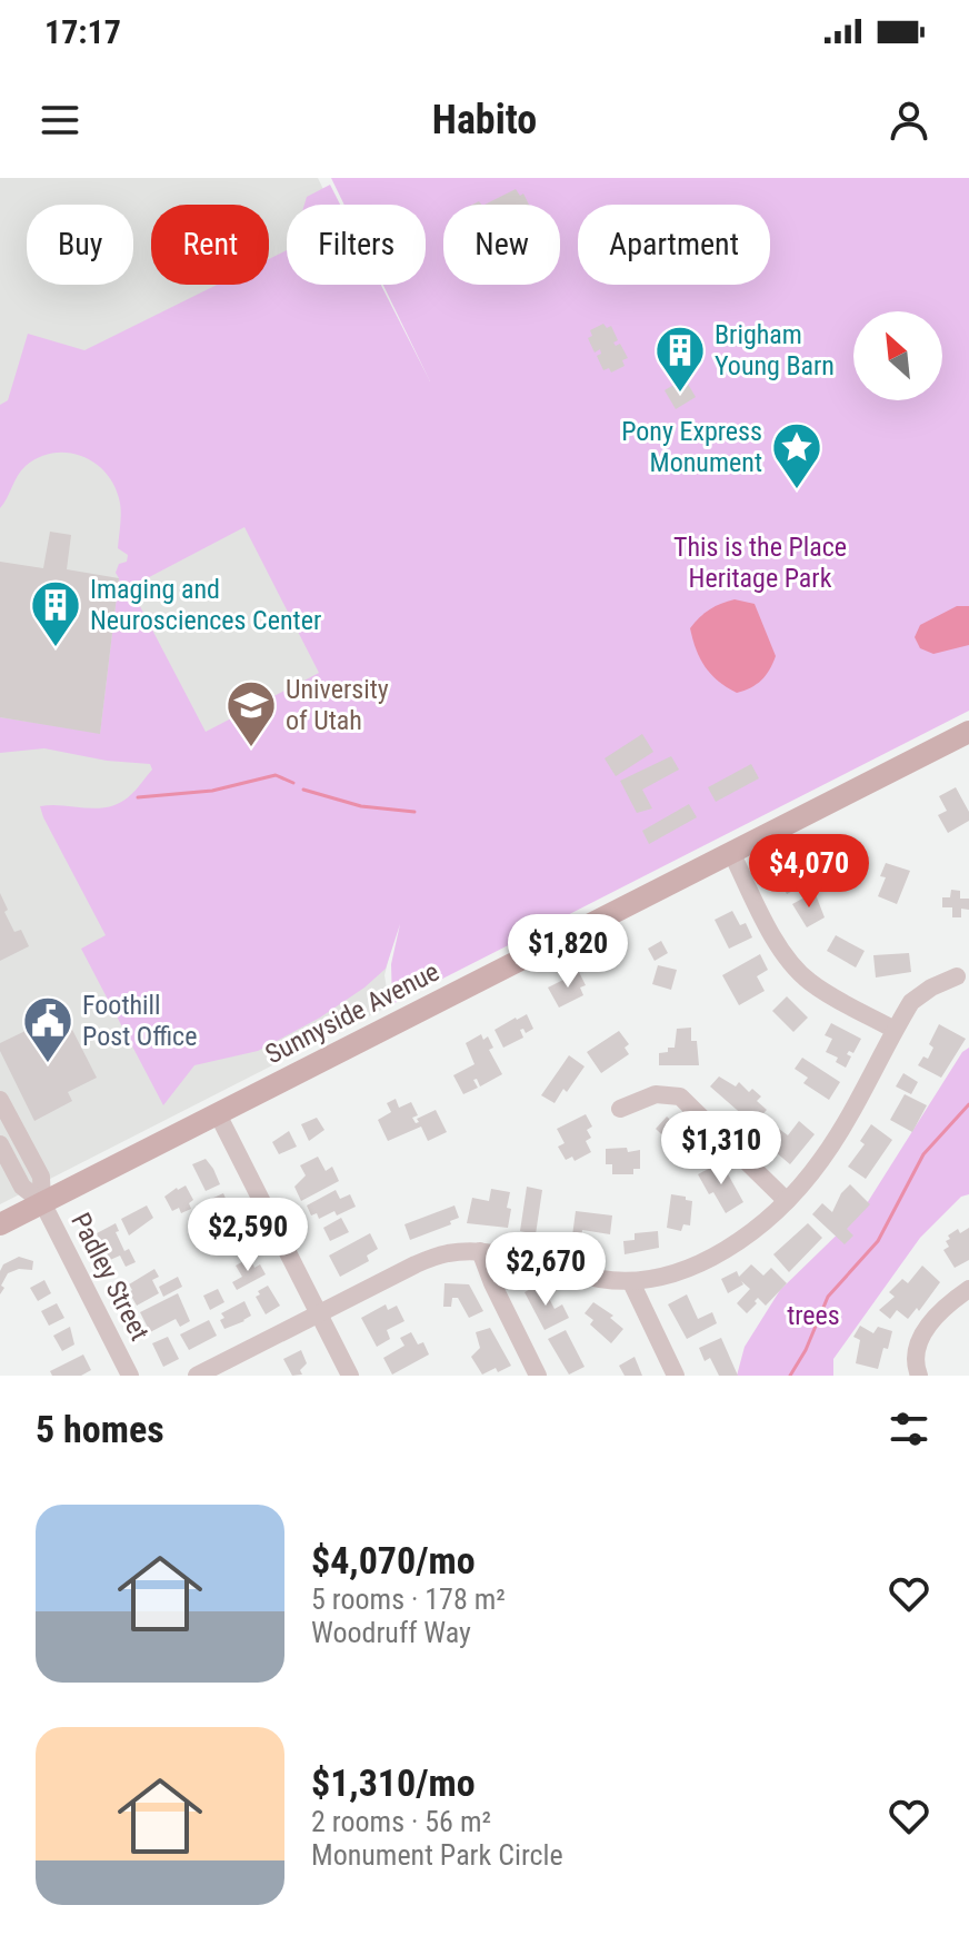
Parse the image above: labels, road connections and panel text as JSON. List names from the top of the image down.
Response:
{
  "streets": {
    "main road": ["Sunnyside Avenue"],
    "street": ["Padley Street"]
  },
  "crossings": [
    ["Sunnyside Avenue", "Padley Street"]
  ],
  "parks": ["This is the Place Heritage Park", "trees"],
  "places": {
    "building": ["Brigham Young Barn", "Imaging and Neurosciences Center"],
    "place": ["Pony Express Monument"],
    "school or university": ["University of Utah"],
    "public building": ["Foothill Post Office"]
  },
  "north": "top left",
  "page": {
    "status": "17:17",
    "header": "Habito",
    "chip": [
      "Buy",
      "Rent",
      "Filters",
      "New",
      "Apartment"
    ],
    "price": [
      "$4,070",
      "$1,820",
      "$1,310",
      "$2,590",
      "$2,670"
    ],
    "heading": "5 homes",
    "list": [
      {
        "name": "$4,070/mo",
        "note": "5 rooms · 178 m² · Woodruff Way"
      },
      {
        "name": "$1,310/mo",
        "note": "2 rooms · 56 m² · Monument Park Circle"
      }
    ]
  }
}
